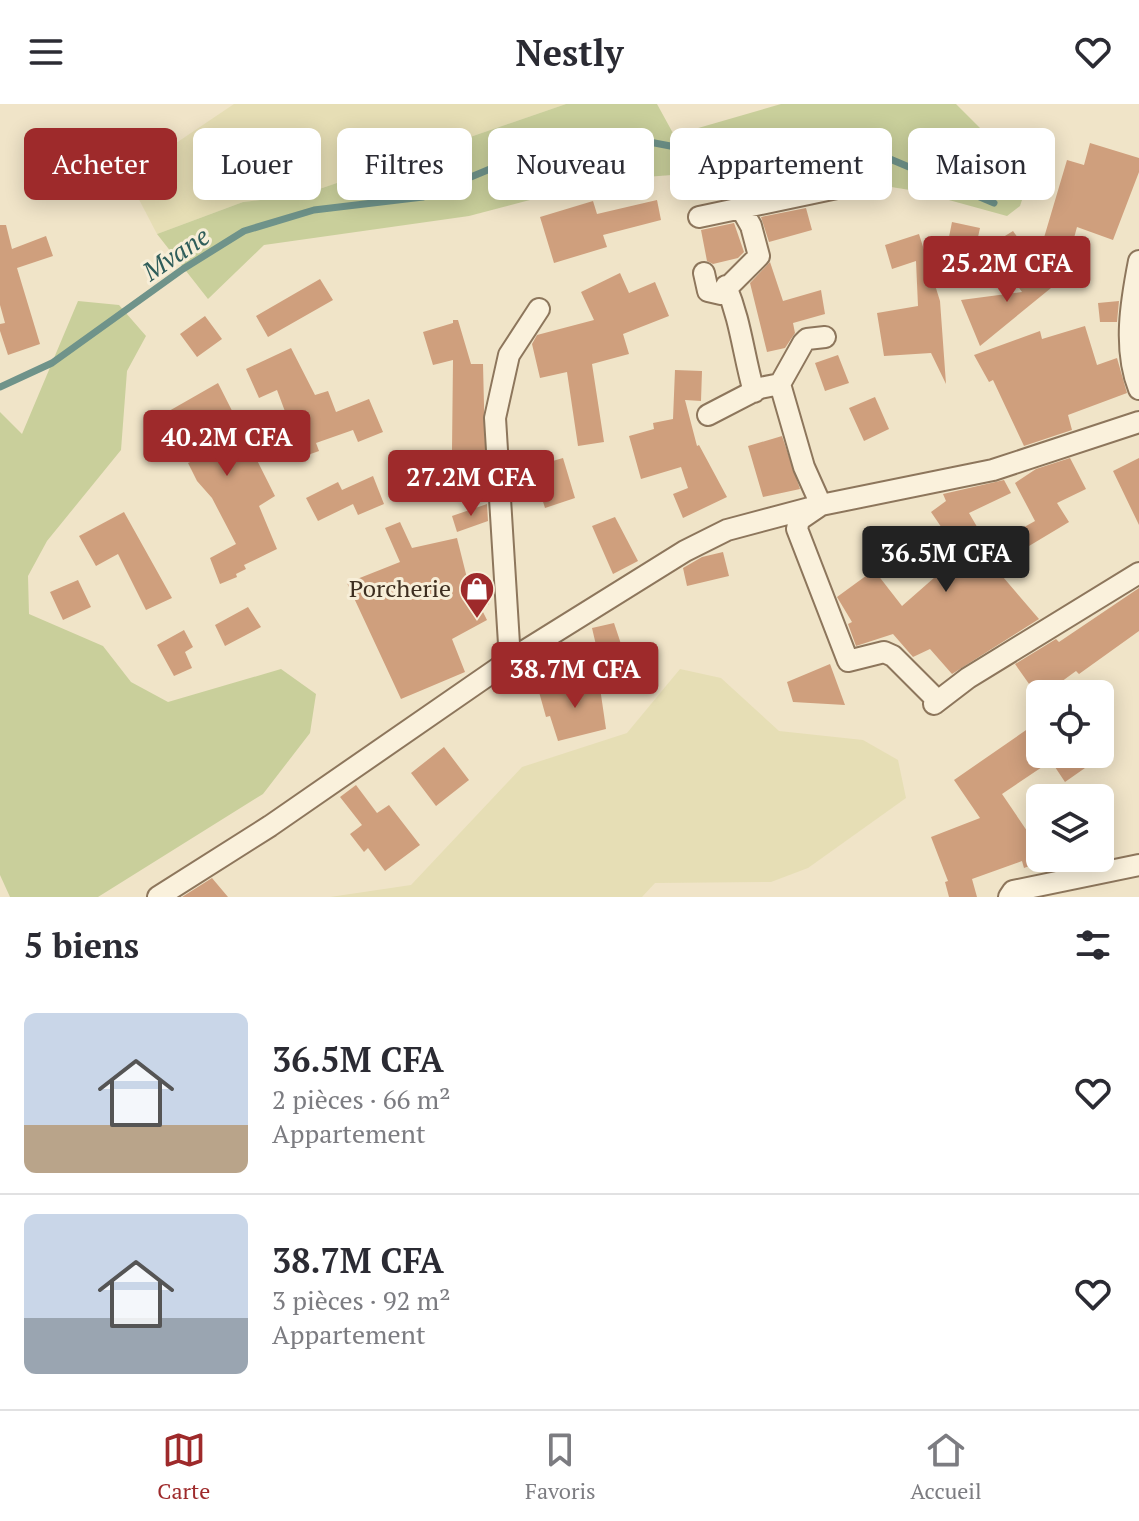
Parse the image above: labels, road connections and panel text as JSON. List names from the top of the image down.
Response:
{
  "water": ["Mvane"],
  "places": {
    "shop": ["Porcherie"]
  },
  "page": {
    "header": "Nestly",
    "chip": [
      "Acheter",
      "Louer",
      "Filtres",
      "Nouveau",
      "Appartement",
      "Maison"
    ],
    "price": [
      "25.2M CFA",
      "40.2M CFA",
      "27.2M CFA",
      "36.5M CFA",
      "38.7M CFA"
    ],
    "heading": "5 biens",
    "list": [
      {
        "name": "36.5M CFA",
        "note": "2 pièces · 66 m² · Appartement"
      },
      {
        "name": "38.7M CFA",
        "note": "3 pièces · 92 m² · Appartement"
      }
    ],
    "tabs": ["Carte", "Favoris", "Accueil"]
  }
}
